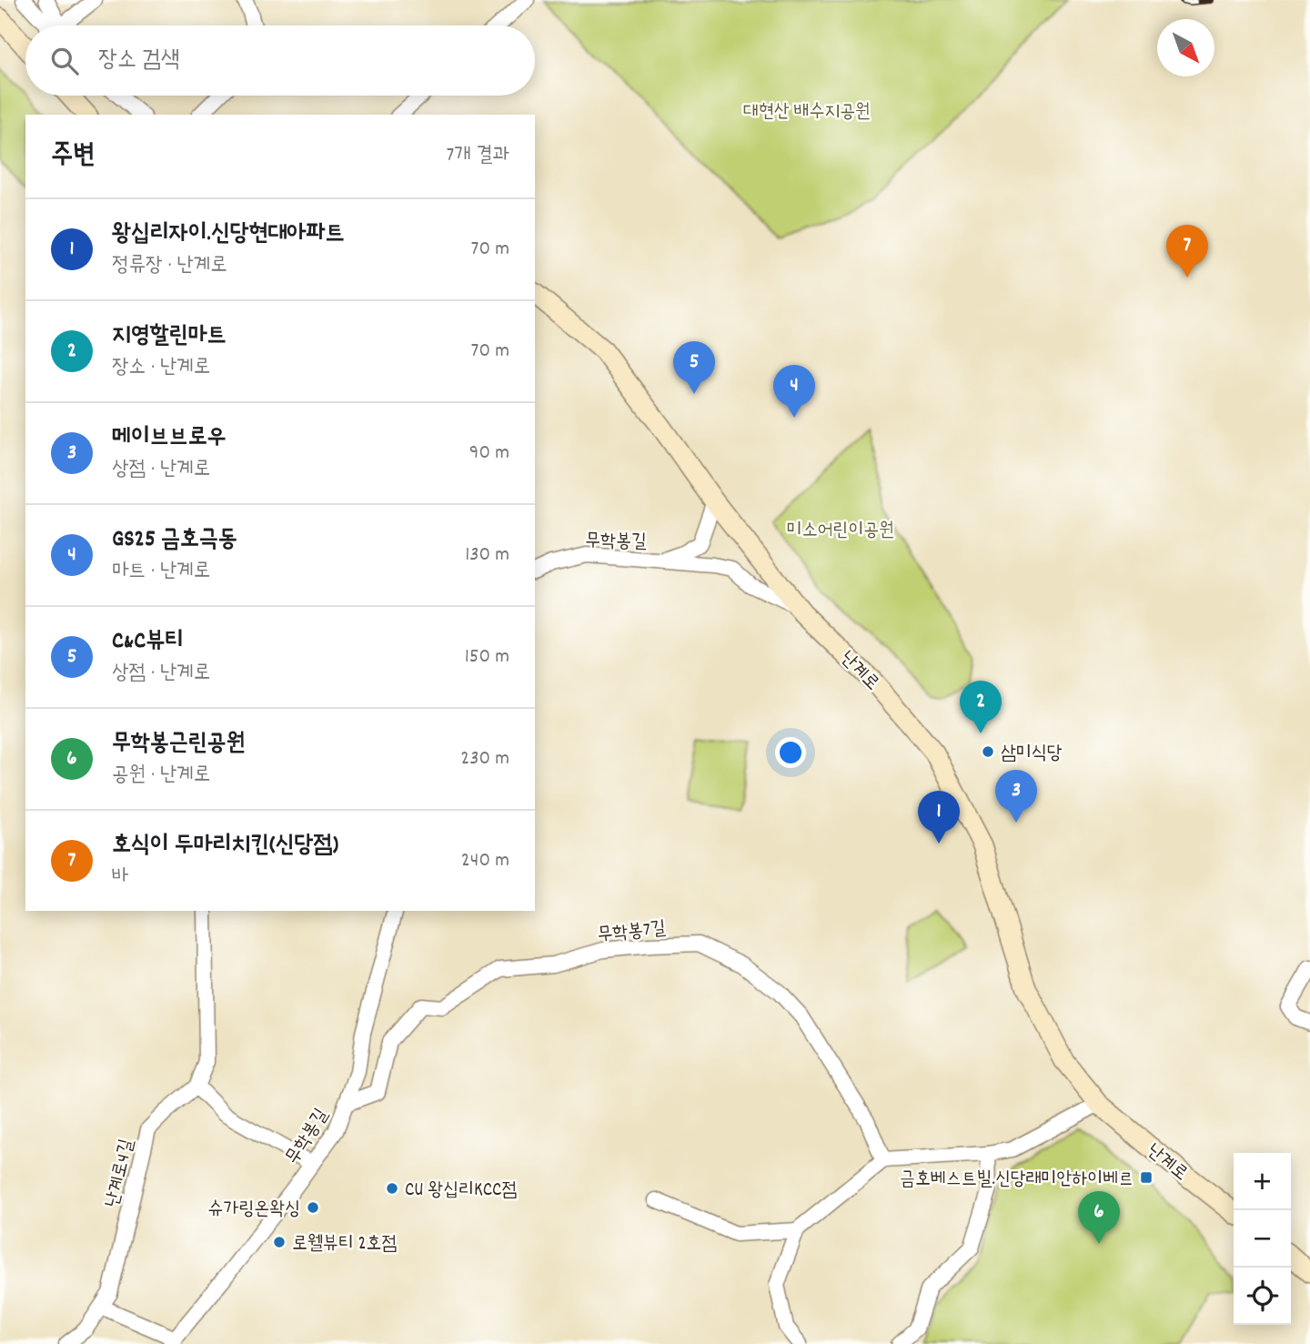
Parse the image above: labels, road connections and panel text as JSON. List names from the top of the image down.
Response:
{
  "streets": {
    "main road": ["난계로"],
    "street": ["무학봉길", "무학봉7길", "난계로4길"]
  },
  "crossings": [
    ["무학봉길", "난계로"],
    ["무학봉길", "무학봉7길"]
  ],
  "parks": ["대현산 배수지공원", "미소어린이공원"],
  "places": {
    "other": [
      "삼미식당",
      "CU 왕십리KCC점",
      "슈가링온왁싱",
      "로웰뷰티 2호점"
    ],
    "transit": ["금호베스트빌.신당래미안하이베르"]
  },
  "north": "bottom right",
  "page": {
    "search": "장소 검색",
    "heading": ["주변", "7개 결과"],
    "list": [
      {
        "mark": "1",
        "name": "왕십리자이.신당현대아파트",
        "note": "정류장 · 난계로",
        "value": "70 m"
      },
      {
        "mark": "2",
        "name": "지영할린마트",
        "note": "장소 · 난계로",
        "value": "70 m"
      },
      {
        "mark": "3",
        "name": "메이브브로우",
        "note": "상점 · 난계로",
        "value": "90 m"
      },
      {
        "mark": "4",
        "name": "GS25 금호극동",
        "note": "마트 · 난계로",
        "value": "130 m"
      },
      {
        "mark": "5",
        "name": "C&C뷰티",
        "note": "상점 · 난계로",
        "value": "150 m"
      },
      {
        "mark": "6",
        "name": "무학봉근린공원",
        "note": "공원 · 난계로",
        "value": "230 m"
      },
      {
        "mark": "7",
        "name": "호식이 두마리치킨(신당점)",
        "note": "바",
        "value": "240 m"
      }
    ],
    "pins": [
      "7",
      "5",
      "4",
      "2",
      "3",
      "1",
      "6"
    ],
    "map_buttons": ["+", "−"]
  }
}
